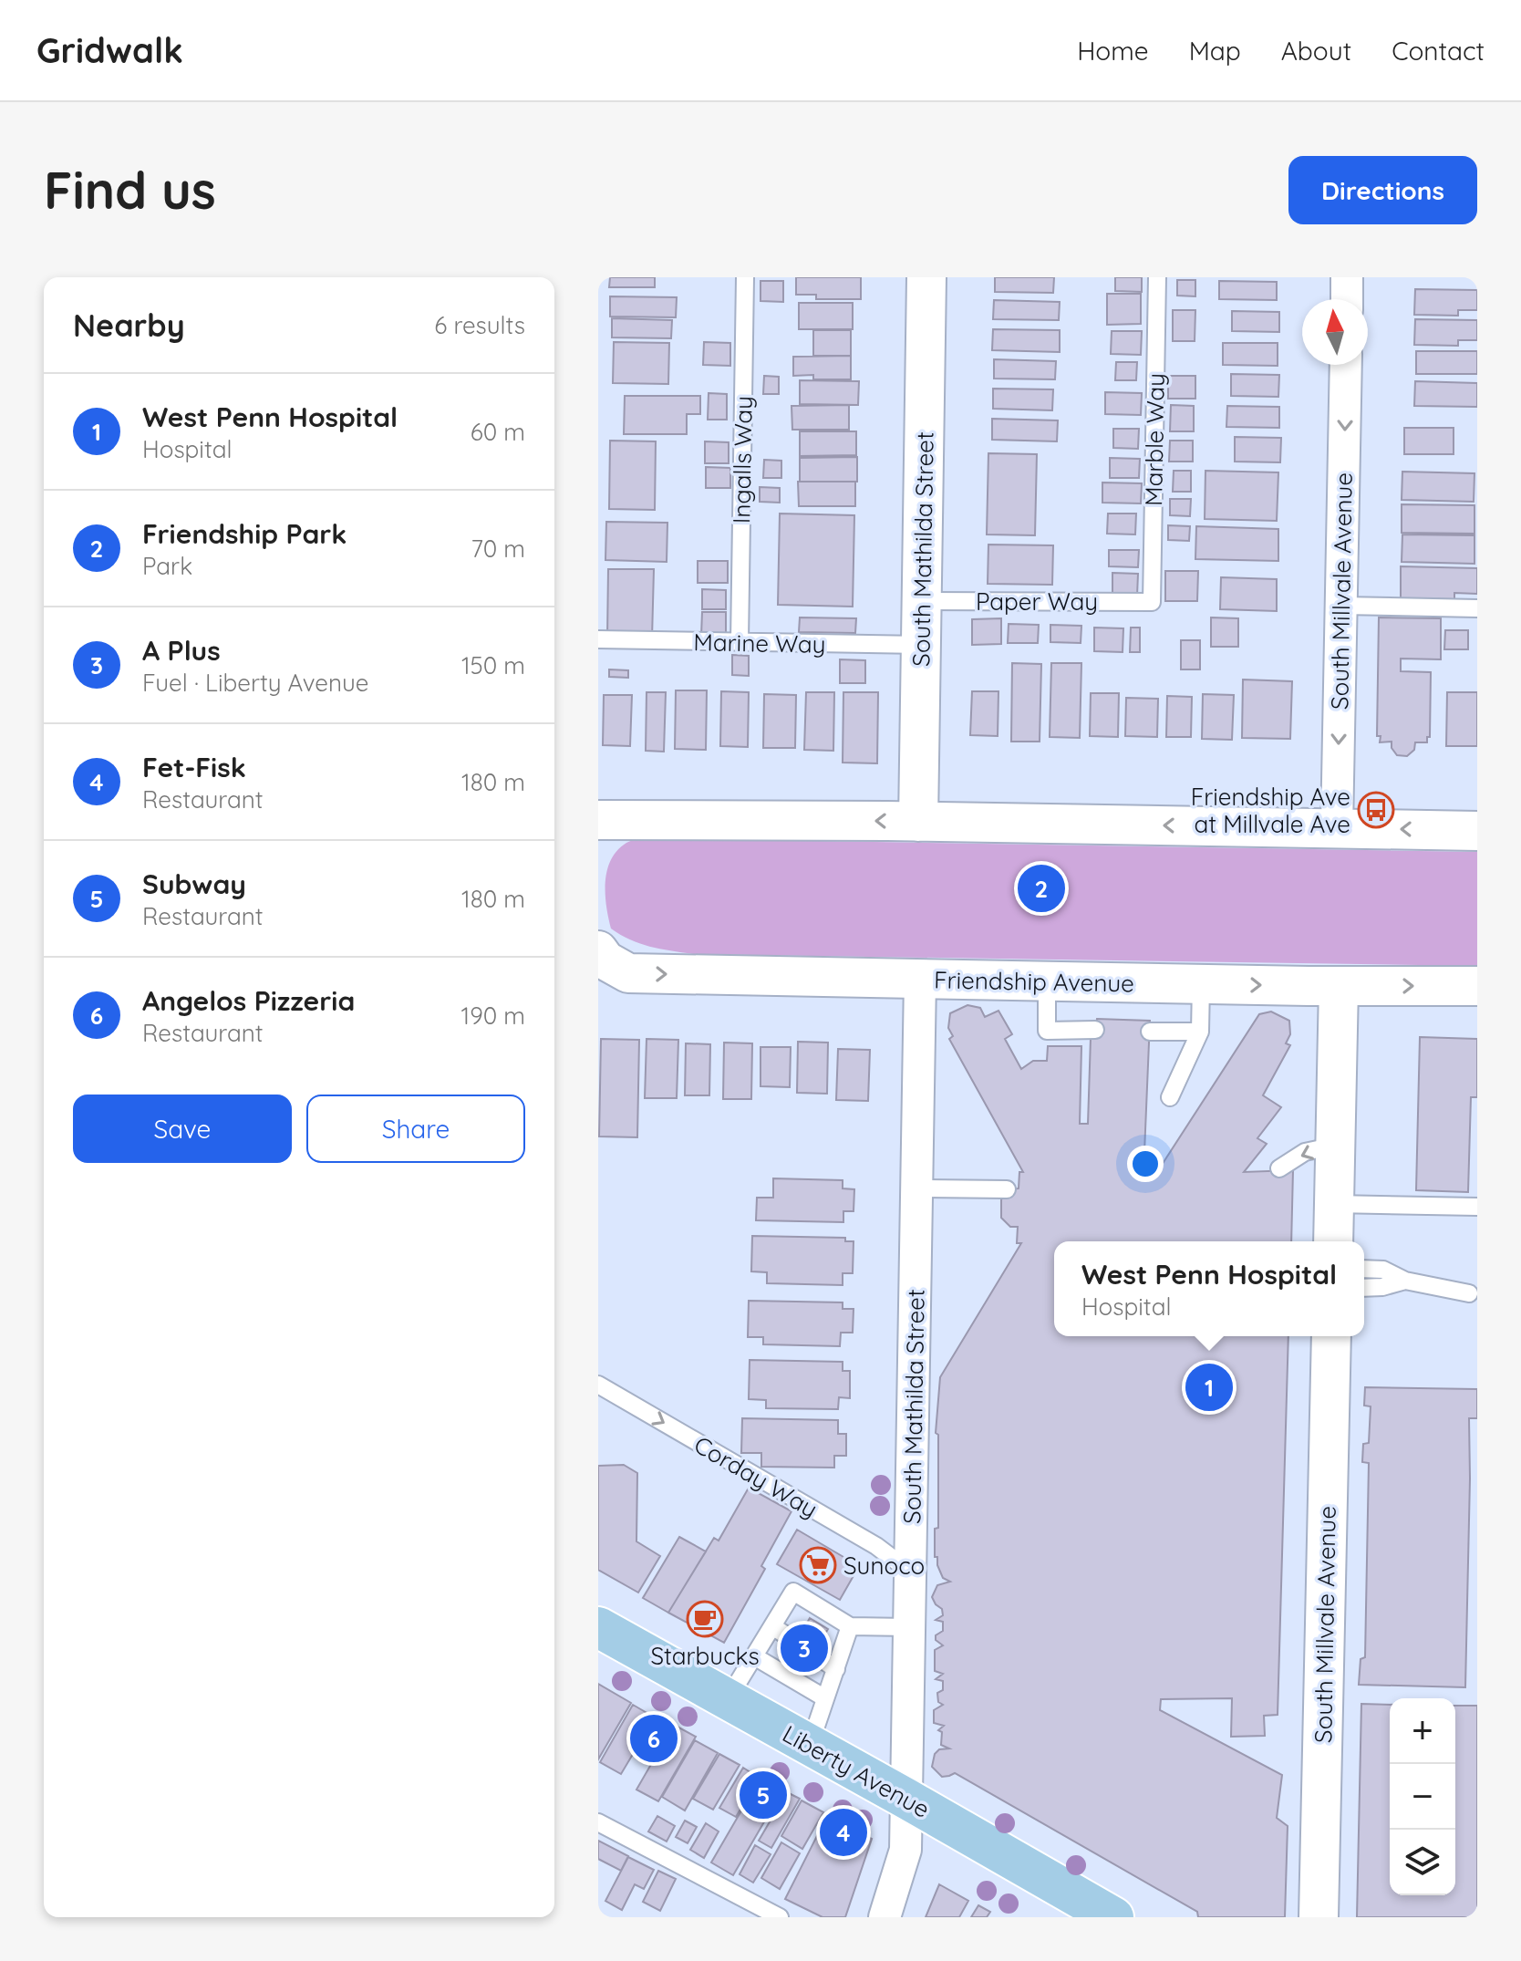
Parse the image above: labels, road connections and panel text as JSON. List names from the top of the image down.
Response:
{
  "streets": {
    "main road": ["Liberty Avenue"],
    "street": ["South Mathilda Street", "South Millvale Avenue", "Friendship Avenue"],
    "lane": [
      "Marble Way",
      "Ingalls Way",
      "Paper Way",
      "Marine Way",
      "Corday Way"
    ]
  },
  "crossings": [
    ["Marble Way", "Paper Way"],
    ["Ingalls Way", "Marine Way"],
    ["South Mathilda Street", "Paper Way"],
    ["South Mathilda Street", "Marine Way"],
    ["South Mathilda Street", "Friendship Avenue"],
    ["South Mathilda Street", "Corday Way"],
    ["South Mathilda Street", "Liberty Avenue"]
  ],
  "one_way": ["South Millvale Avenue", "Corday Way"],
  "places": {
    "bus stop": ["Friendship Ave at Millvale Ave"],
    "supermarket": ["Sunoco"],
    "cafe": ["Starbucks"]
  },
  "north": "top",
  "page": {
    "header": "Gridwalk",
    "nav": [
      "Home",
      "Map",
      "About",
      "Contact"
    ],
    "buttons": [
      "Directions",
      ["Save", "Share"]
    ],
    "title": "Find us",
    "heading": ["Nearby", "6 results"],
    "list": [
      {
        "mark": "1",
        "name": "West Penn Hospital",
        "note": "Hospital",
        "value": "60 m"
      },
      {
        "mark": "2",
        "name": "Friendship Park",
        "note": "Park",
        "value": "70 m"
      },
      {
        "mark": "3",
        "name": "A Plus",
        "note": "Fuel · Liberty Avenue",
        "value": "150 m"
      },
      {
        "mark": "4",
        "name": "Fet-Fisk",
        "note": "Restaurant",
        "value": "180 m"
      },
      {
        "mark": "5",
        "name": "Subway",
        "note": "Restaurant",
        "value": "180 m"
      },
      {
        "mark": "6",
        "name": "Angelos Pizzeria",
        "note": "Restaurant",
        "value": "190 m"
      }
    ],
    "pins": [
      "2",
      "1",
      "3",
      "6",
      "5",
      "4"
    ],
    "popup": ["West Penn Hospital", "Hospital"],
    "map_buttons": ["+", "−"]
  }
}
